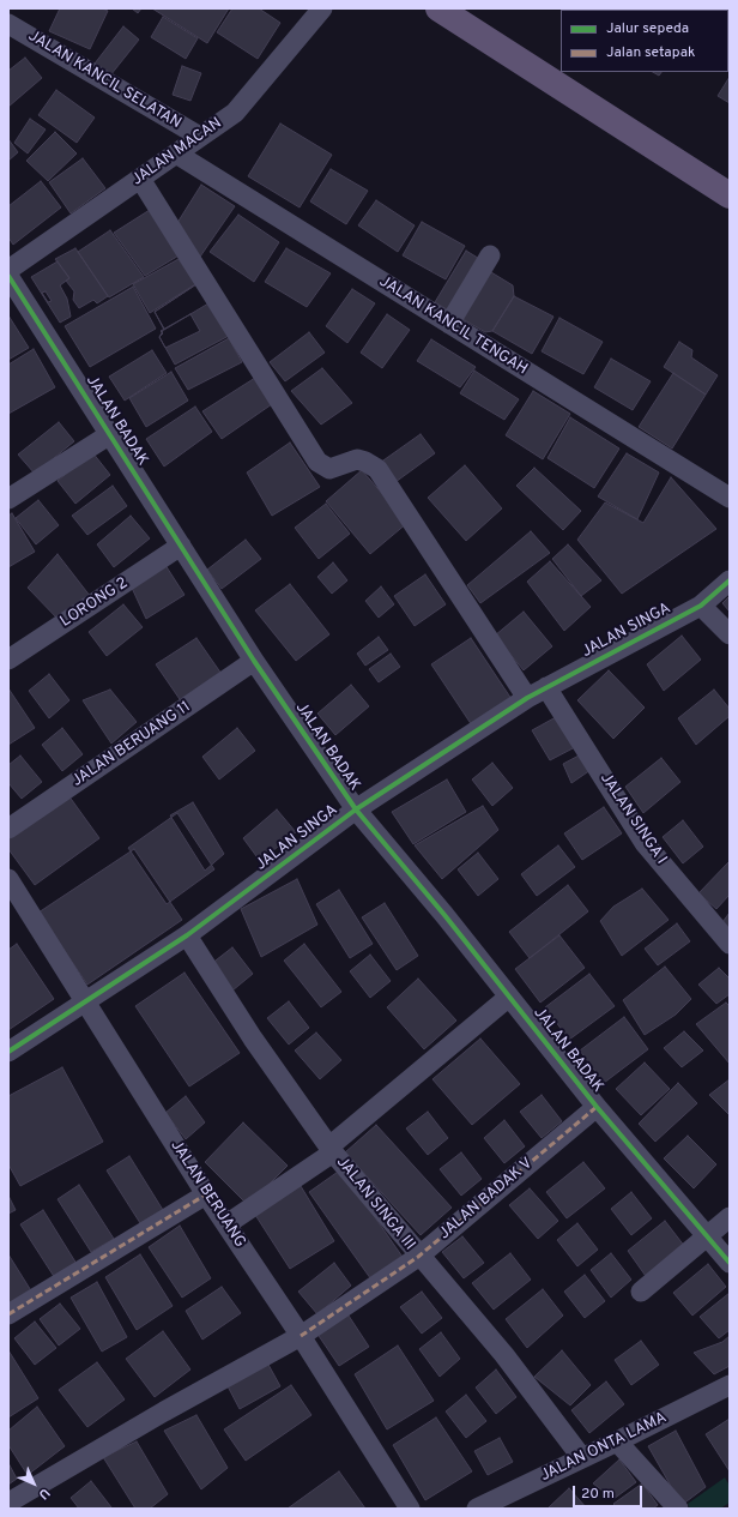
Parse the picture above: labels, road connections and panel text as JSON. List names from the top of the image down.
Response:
{
  "streets": {
    "street": [
      "JALAN KANCIL SELATAN",
      "JALAN MACAN",
      "JALAN KANCIL TENGAH",
      "JALAN BADAK",
      "LORONG 2",
      "JALAN SINGA",
      "JALAN BERUANG 11",
      "JALAN SINGA I",
      "JALAN BERUANG",
      "JALAN BADAK V",
      "JALAN SINGA III",
      "JALAN ONTA LAMA"
    ]
  },
  "crossings": [
    ["JALAN KANCIL SELATAN", "JALAN MACAN"],
    ["JALAN MACAN", "JALAN KANCIL TENGAH"],
    ["JALAN MACAN", "JALAN BADAK"],
    ["JALAN BADAK", "LORONG 2"],
    ["JALAN BADAK", "JALAN SINGA"],
    ["JALAN BADAK", "JALAN BERUANG 11"],
    ["JALAN BADAK", "JALAN BADAK V"],
    ["JALAN SINGA", "JALAN SINGA I"],
    ["JALAN SINGA", "JALAN BERUANG"],
    ["JALAN SINGA", "JALAN SINGA III"],
    ["JALAN BERUANG", "JALAN BADAK V"],
    ["JALAN BADAK V", "JALAN SINGA III"],
    ["JALAN SINGA III", "JALAN ONTA LAMA"]
  ],
  "legend": ["Jalur sepeda", "Jalan setapak"],
  "scale_bar": "20 m",
  "north": "bottom right"
}
